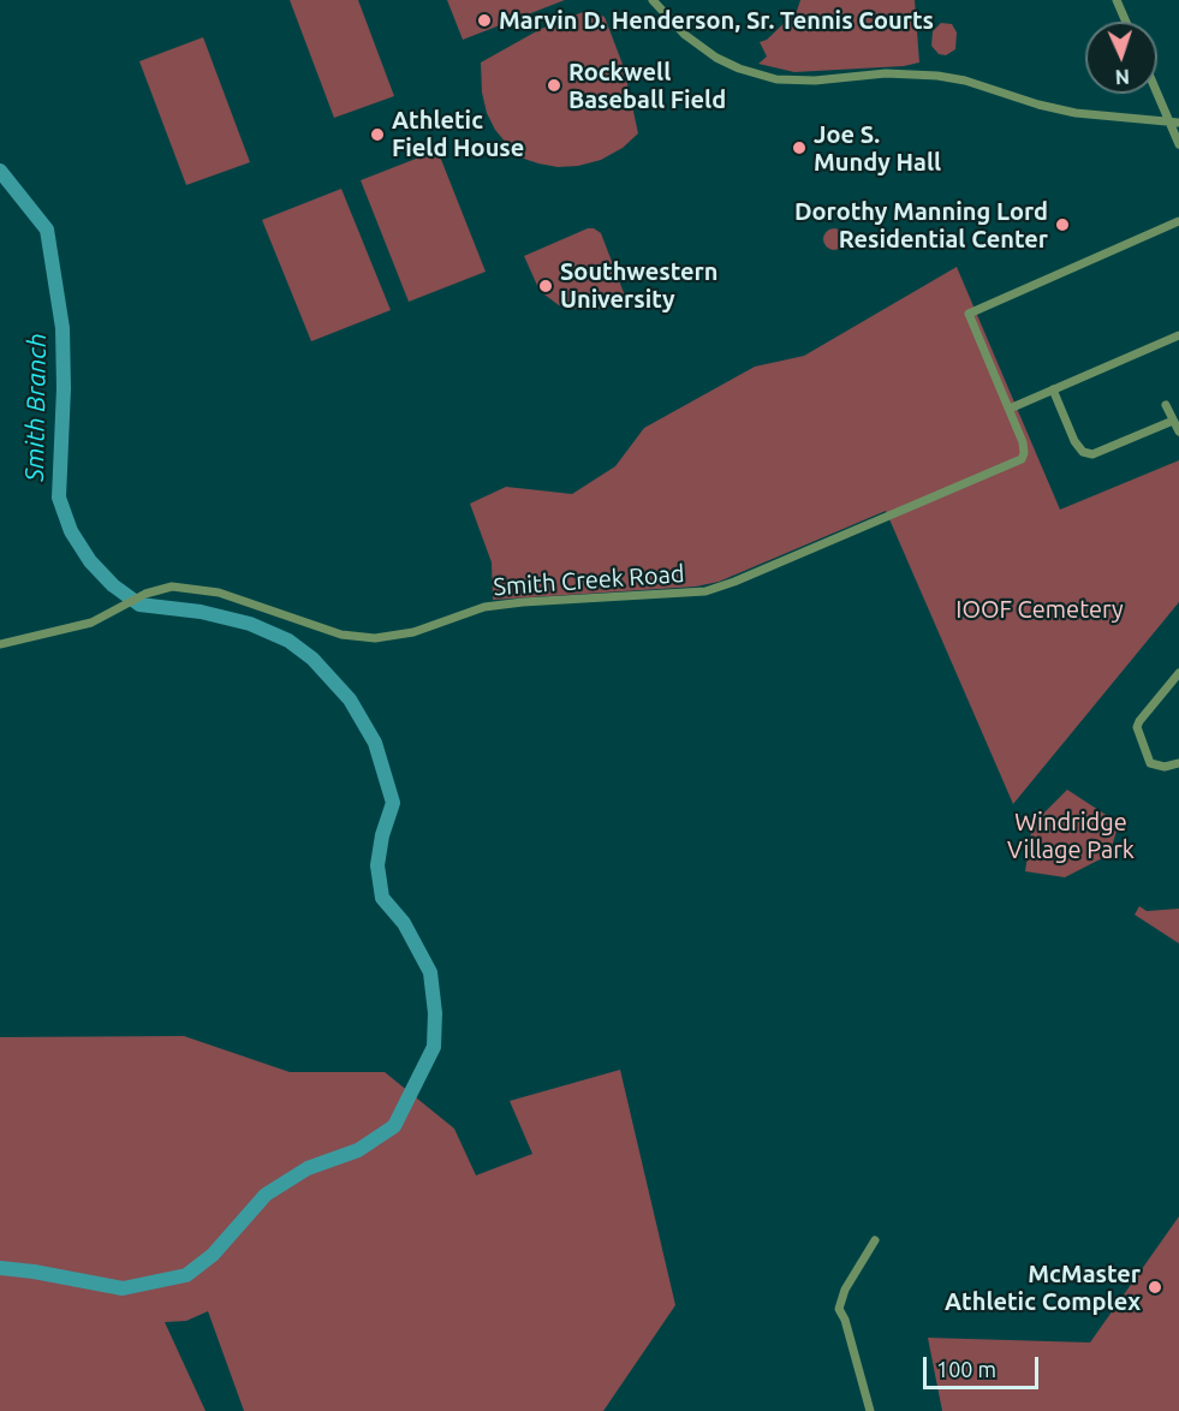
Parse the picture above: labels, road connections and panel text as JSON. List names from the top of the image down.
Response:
{
  "streets": {
    "street": ["Smith Creek Road"]
  },
  "water": ["Smith Branch"],
  "parks": ["IOOF Cemetery", "Windridge Village Park"],
  "places": [
    "Marvin D. Henderson, Sr. Tennis Courts",
    "Rockwell Baseball Field",
    "Athletic Field House",
    "Joe S. Mundy Hall",
    "Dorothy Manning Lord Residential Center",
    "Southwestern University",
    "McMaster Athletic Complex"
  ],
  "scale_bar": "100 m",
  "north": "bottom"
}
